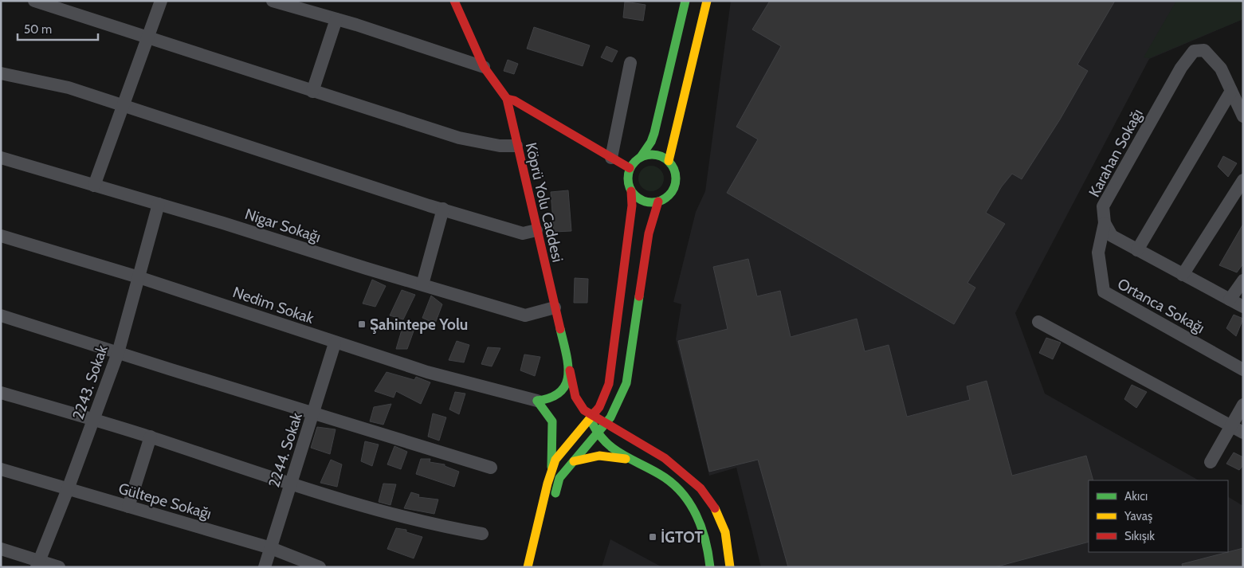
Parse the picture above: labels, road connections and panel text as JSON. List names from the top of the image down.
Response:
{
  "streets": {
    "main road": ["Köprü Yolu Caddesi"],
    "street": [
      "Karahan Sokağı",
      "Nigar Sokağı",
      "Nedim Sokak",
      "Ortanca Sokağı",
      "2243. Sokak",
      "2244. Sokak",
      "Gültepe Sokağı"
    ]
  },
  "crossings": [
    ["Karahan Sokağı", "Ortanca Sokağı"],
    ["Köprü Yolu Caddesi", "Nigar Sokağı"],
    ["Köprü Yolu Caddesi", "Nedim Sokak"],
    ["Nigar Sokağı", "2243. Sokak"],
    ["Nedim Sokak", "2243. Sokak"],
    ["Nedim Sokak", "2244. Sokak"],
    ["2243. Sokak", "Gültepe Sokağı"],
    ["2244. Sokak", "Gültepe Sokağı"]
  ],
  "places": {
    "transit": ["Şahintepe Yolu", "İGTOT"]
  },
  "legend": ["Akıcı", "Yavaş", "Sıkışık"],
  "scale_bar": "50 m"
}
